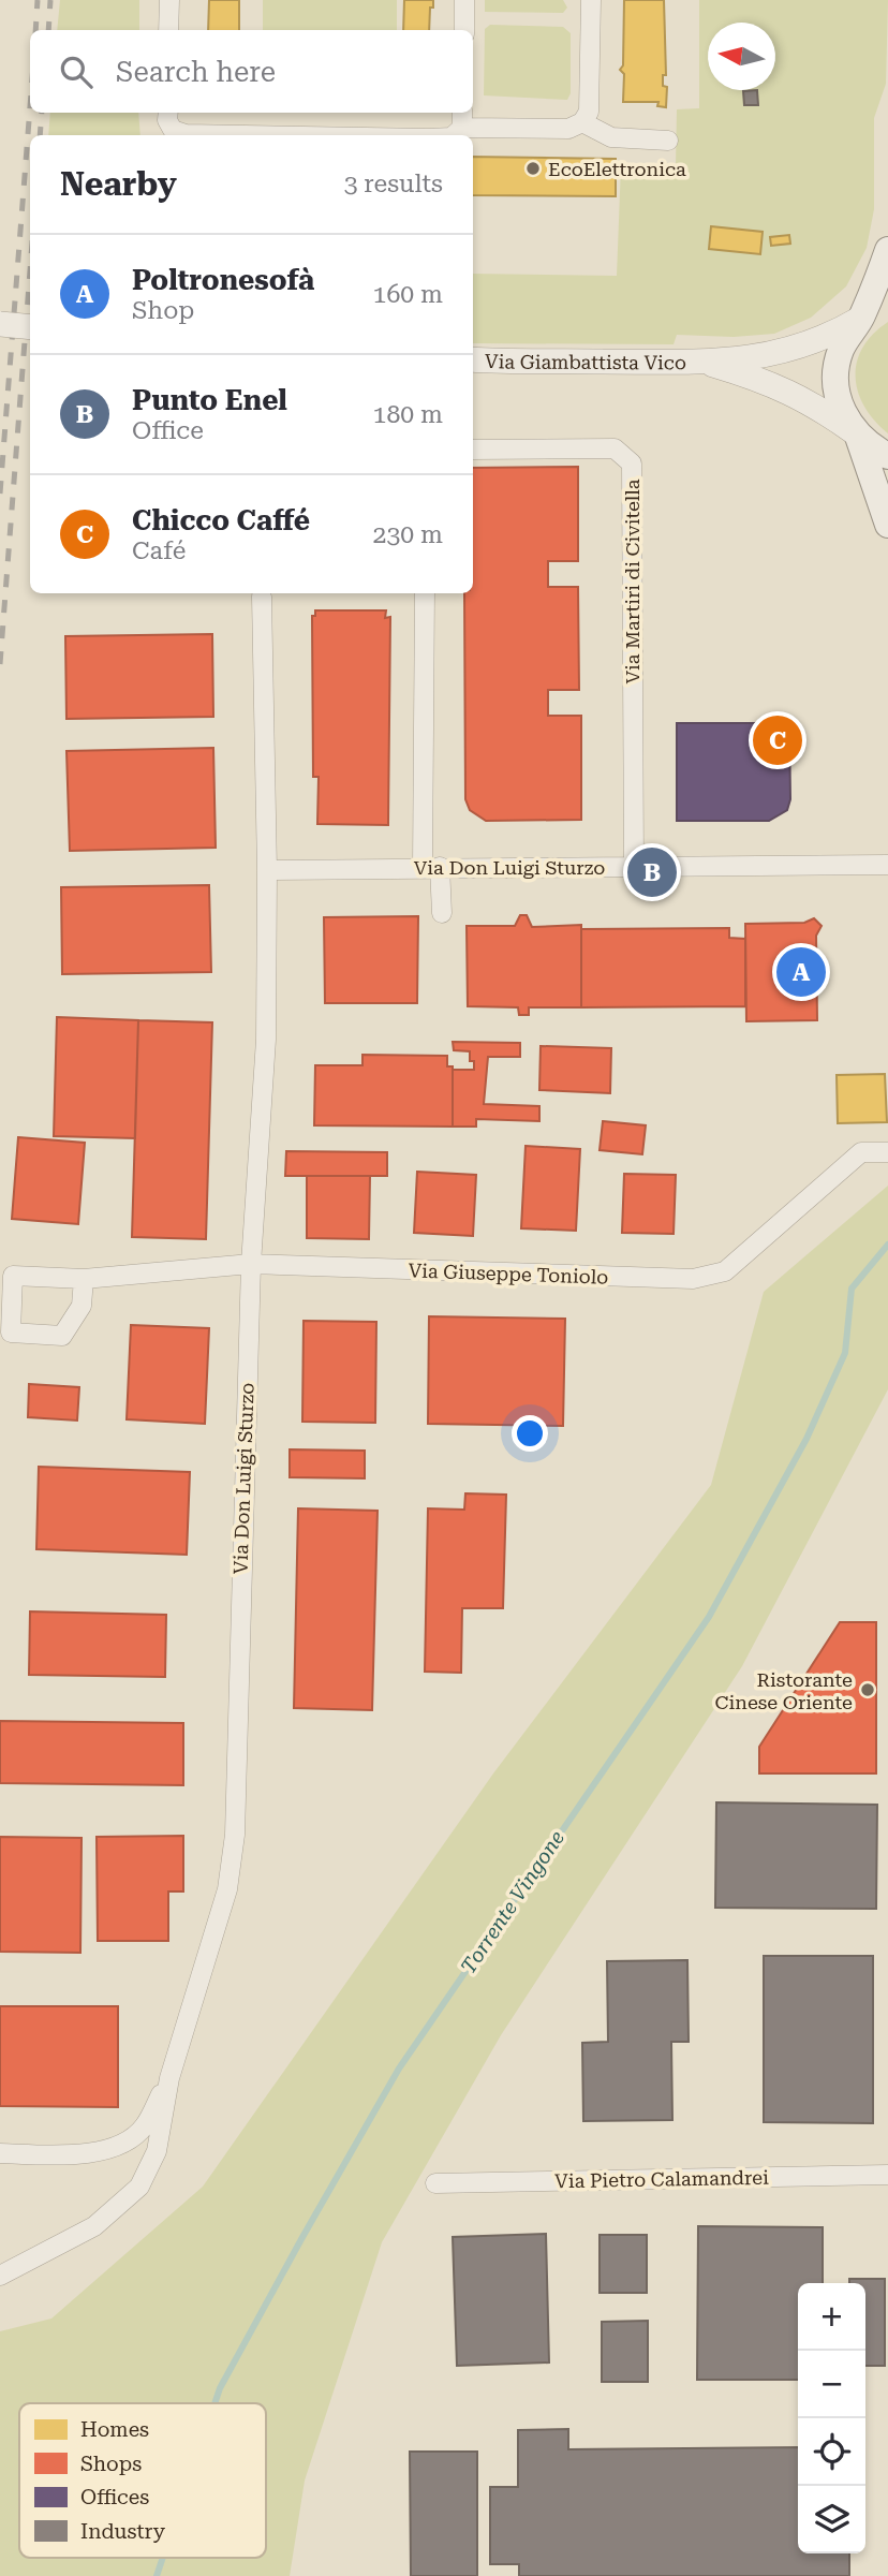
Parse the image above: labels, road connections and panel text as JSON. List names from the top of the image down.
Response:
{
  "streets": {
    "street": [
      "Via Giambattista Vico",
      "Via Martiri di Civitella",
      "Via Don Luigi Sturzo",
      "Via Giuseppe Toniolo",
      "Via Pietro Calamandrei"
    ]
  },
  "crossings": [
    ["Via Martiri di Civitella", "Via Don Luigi Sturzo"],
    ["Via Don Luigi Sturzo", "Via Giuseppe Toniolo"]
  ],
  "water": ["Torrente Vingone"],
  "places": ["EcoElettronica", "Ristorante Cinese Oriente"],
  "legend": [
    "Homes",
    "Shops",
    "Offices",
    "Industry"
  ],
  "north": "left",
  "page": {
    "search": "Search here",
    "heading": ["Nearby", "3 results"],
    "list": [
      {
        "mark": "A",
        "name": "Poltronesofà",
        "note": "Shop",
        "value": "160 m"
      },
      {
        "mark": "B",
        "name": "Punto Enel",
        "note": "Office",
        "value": "180 m"
      },
      {
        "mark": "C",
        "name": "Chicco Caffé",
        "note": "Café",
        "value": "230 m"
      }
    ],
    "pins": ["C", "B", "A"],
    "map_buttons": ["+", "−"]
  }
}
